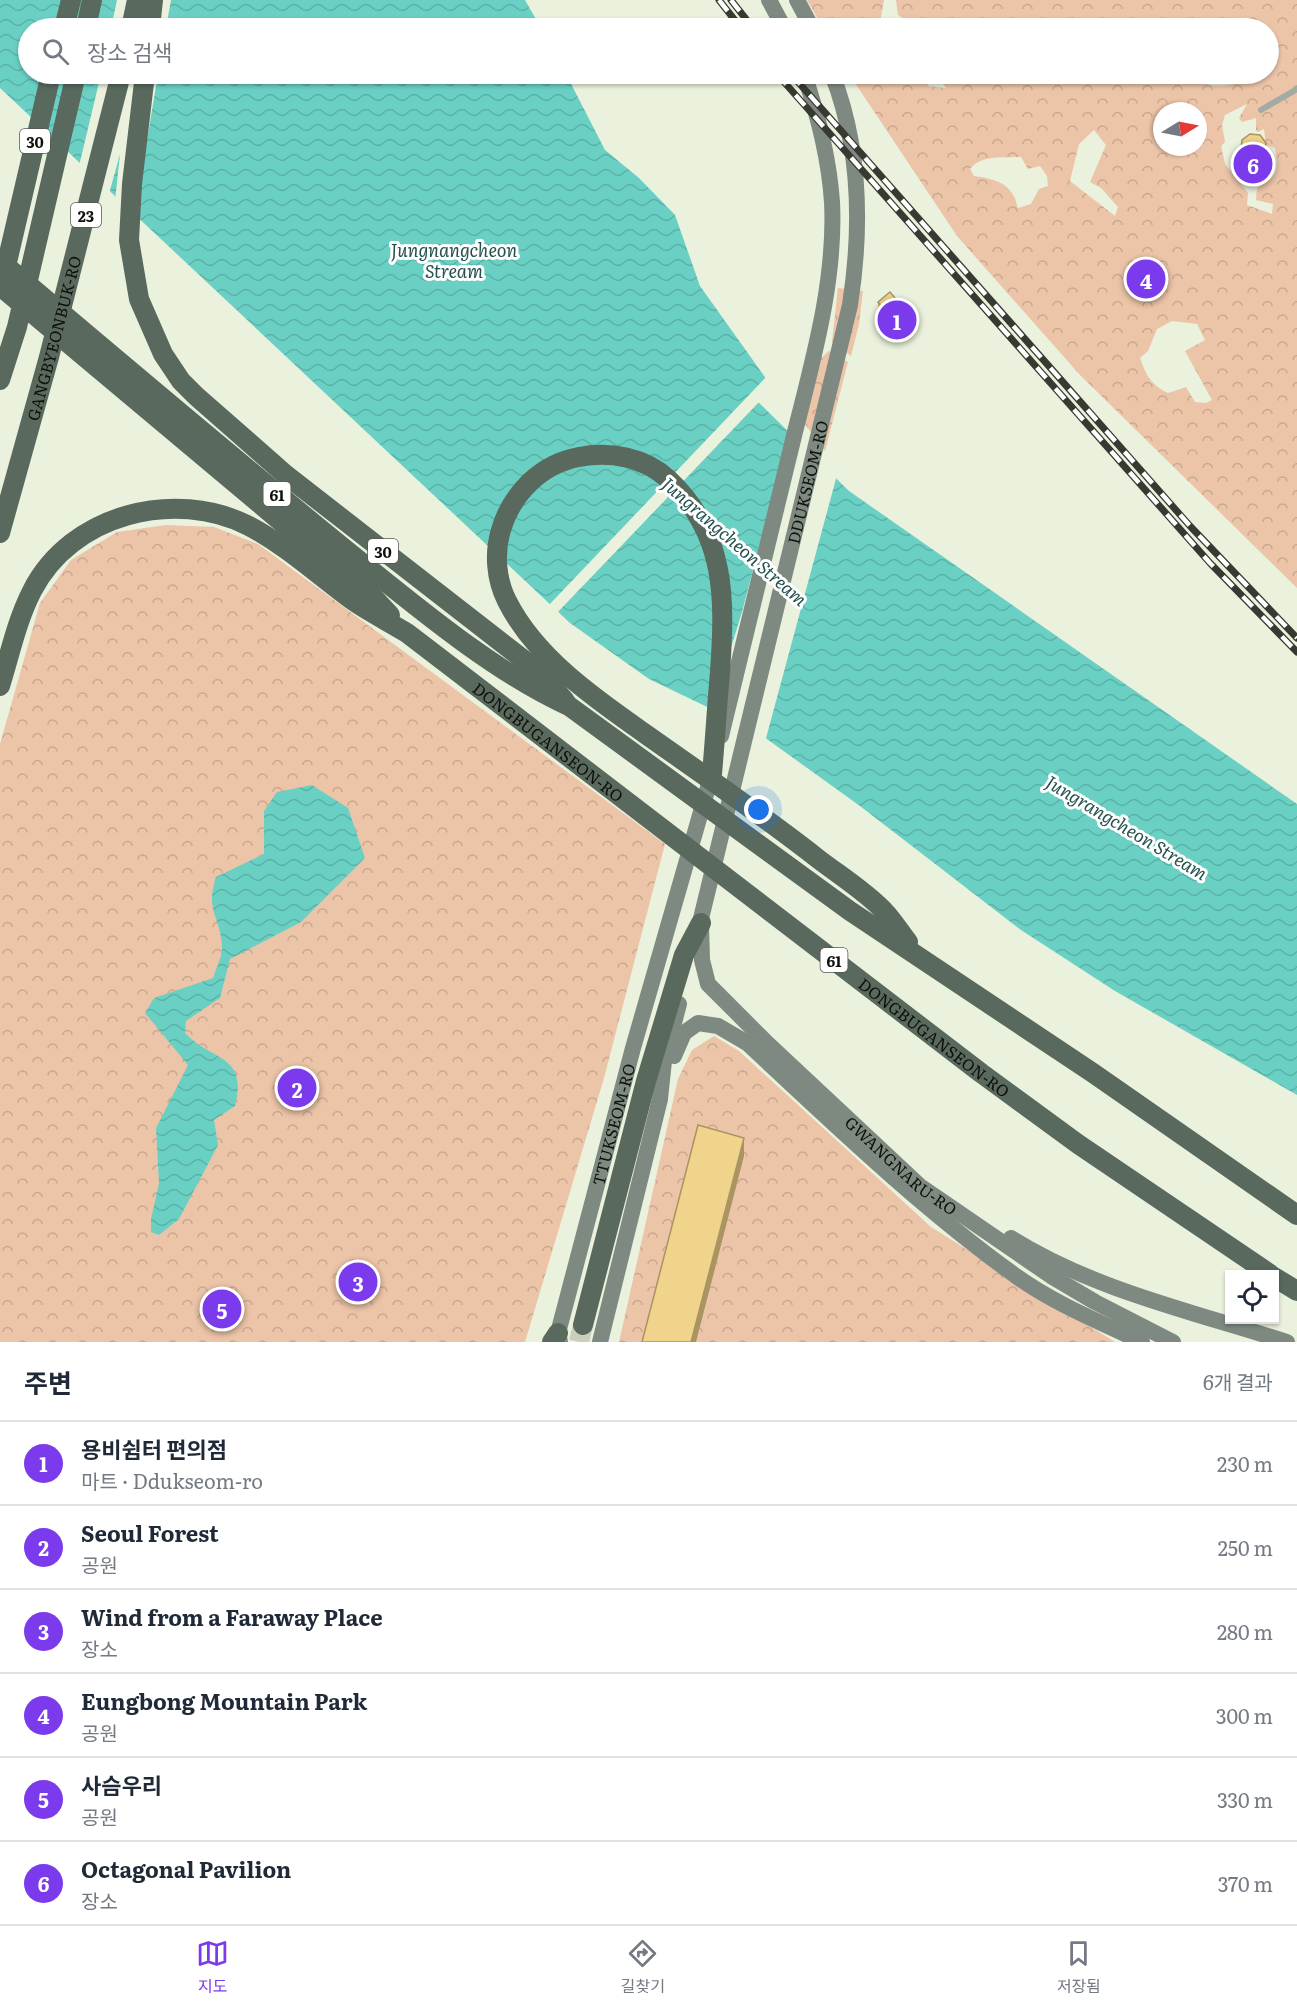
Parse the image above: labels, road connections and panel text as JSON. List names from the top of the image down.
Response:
{
  "streets": {
    "highway": [
      "30",
      "23",
      "GANGBYEONBUK-RO",
      "61",
      "DONGBUGANSEON-RO"
    ],
    "main road": ["DDUKSEOM-RO", "TTUKSEOM-RO", "GWANGNARU-RO"]
  },
  "crossings": [
    ["30", "61"],
    ["DDUKSEOM-RO", "TTUKSEOM-RO"],
    ["DDUKSEOM-RO", "GWANGNARU-RO"],
    ["61", "DONGBUGANSEON-RO"],
    ["TTUKSEOM-RO", "GWANGNARU-RO"]
  ],
  "water": ["Jungnangcheon Stream", "Jungrangcheon Stream"],
  "north": "right",
  "page": {
    "search": "장소 검색",
    "pins": [
      "6",
      "4",
      "1",
      "2",
      "3",
      "5"
    ],
    "heading": ["주변", "6개 결과"],
    "list": [
      {
        "mark": "1",
        "name": "용비쉼터 편의점",
        "note": "마트 · Ddukseom-ro",
        "value": "230 m"
      },
      {
        "mark": "2",
        "name": "Seoul Forest",
        "note": "공원",
        "value": "250 m"
      },
      {
        "mark": "3",
        "name": "Wind from a Faraway Place",
        "note": "장소",
        "value": "280 m"
      },
      {
        "mark": "4",
        "name": "Eungbong Mountain Park",
        "note": "공원",
        "value": "300 m"
      },
      {
        "mark": "5",
        "name": "사슴우리",
        "note": "공원",
        "value": "330 m"
      },
      {
        "mark": "6",
        "name": "Octagonal Pavilion",
        "note": "장소",
        "value": "370 m"
      }
    ],
    "nav": ["지도", "길찾기", "저장됨"]
  }
}
